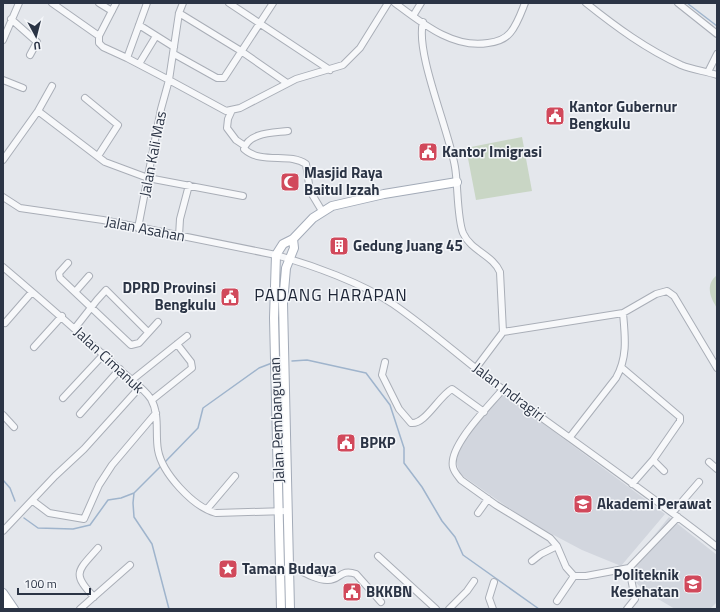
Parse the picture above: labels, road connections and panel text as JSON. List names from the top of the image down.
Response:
{
  "streets": {
    "main road": ["Jalan Pembangunan"],
    "street": [
      "Jalan Kali Mas",
      "Jalan Asahan",
      "Jalan Cimanuk",
      "Jalan Indragiri"
    ]
  },
  "crossings": [
    ["Jalan Kali Mas", "Jalan Asahan"],
    ["Jalan Asahan", "Jalan Indragiri"],
    ["Jalan Asahan", "Jalan Pembangunan"],
    ["Jalan Cimanuk", "Jalan Pembangunan"],
    ["Jalan Indragiri", "Jalan Pembangunan"]
  ],
  "districts": ["PADANG HARAPAN"],
  "places": {
    "public building": [
      "Kantor Gubernur Bengkulu",
      "Kantor Imigrasi",
      "DPRD Provinsi Bengkulu",
      "BPKP",
      "BKKBN"
    ],
    "mosque": ["Masjid Raya Baitul Izzah"],
    "building": ["Gedung Juang 45"],
    "school or university": ["Akademi Perawat", "Politeknik Kesehatan"],
    "place": ["Taman Budaya"]
  },
  "scale_bar": "100 m",
  "north": "bottom"
}
